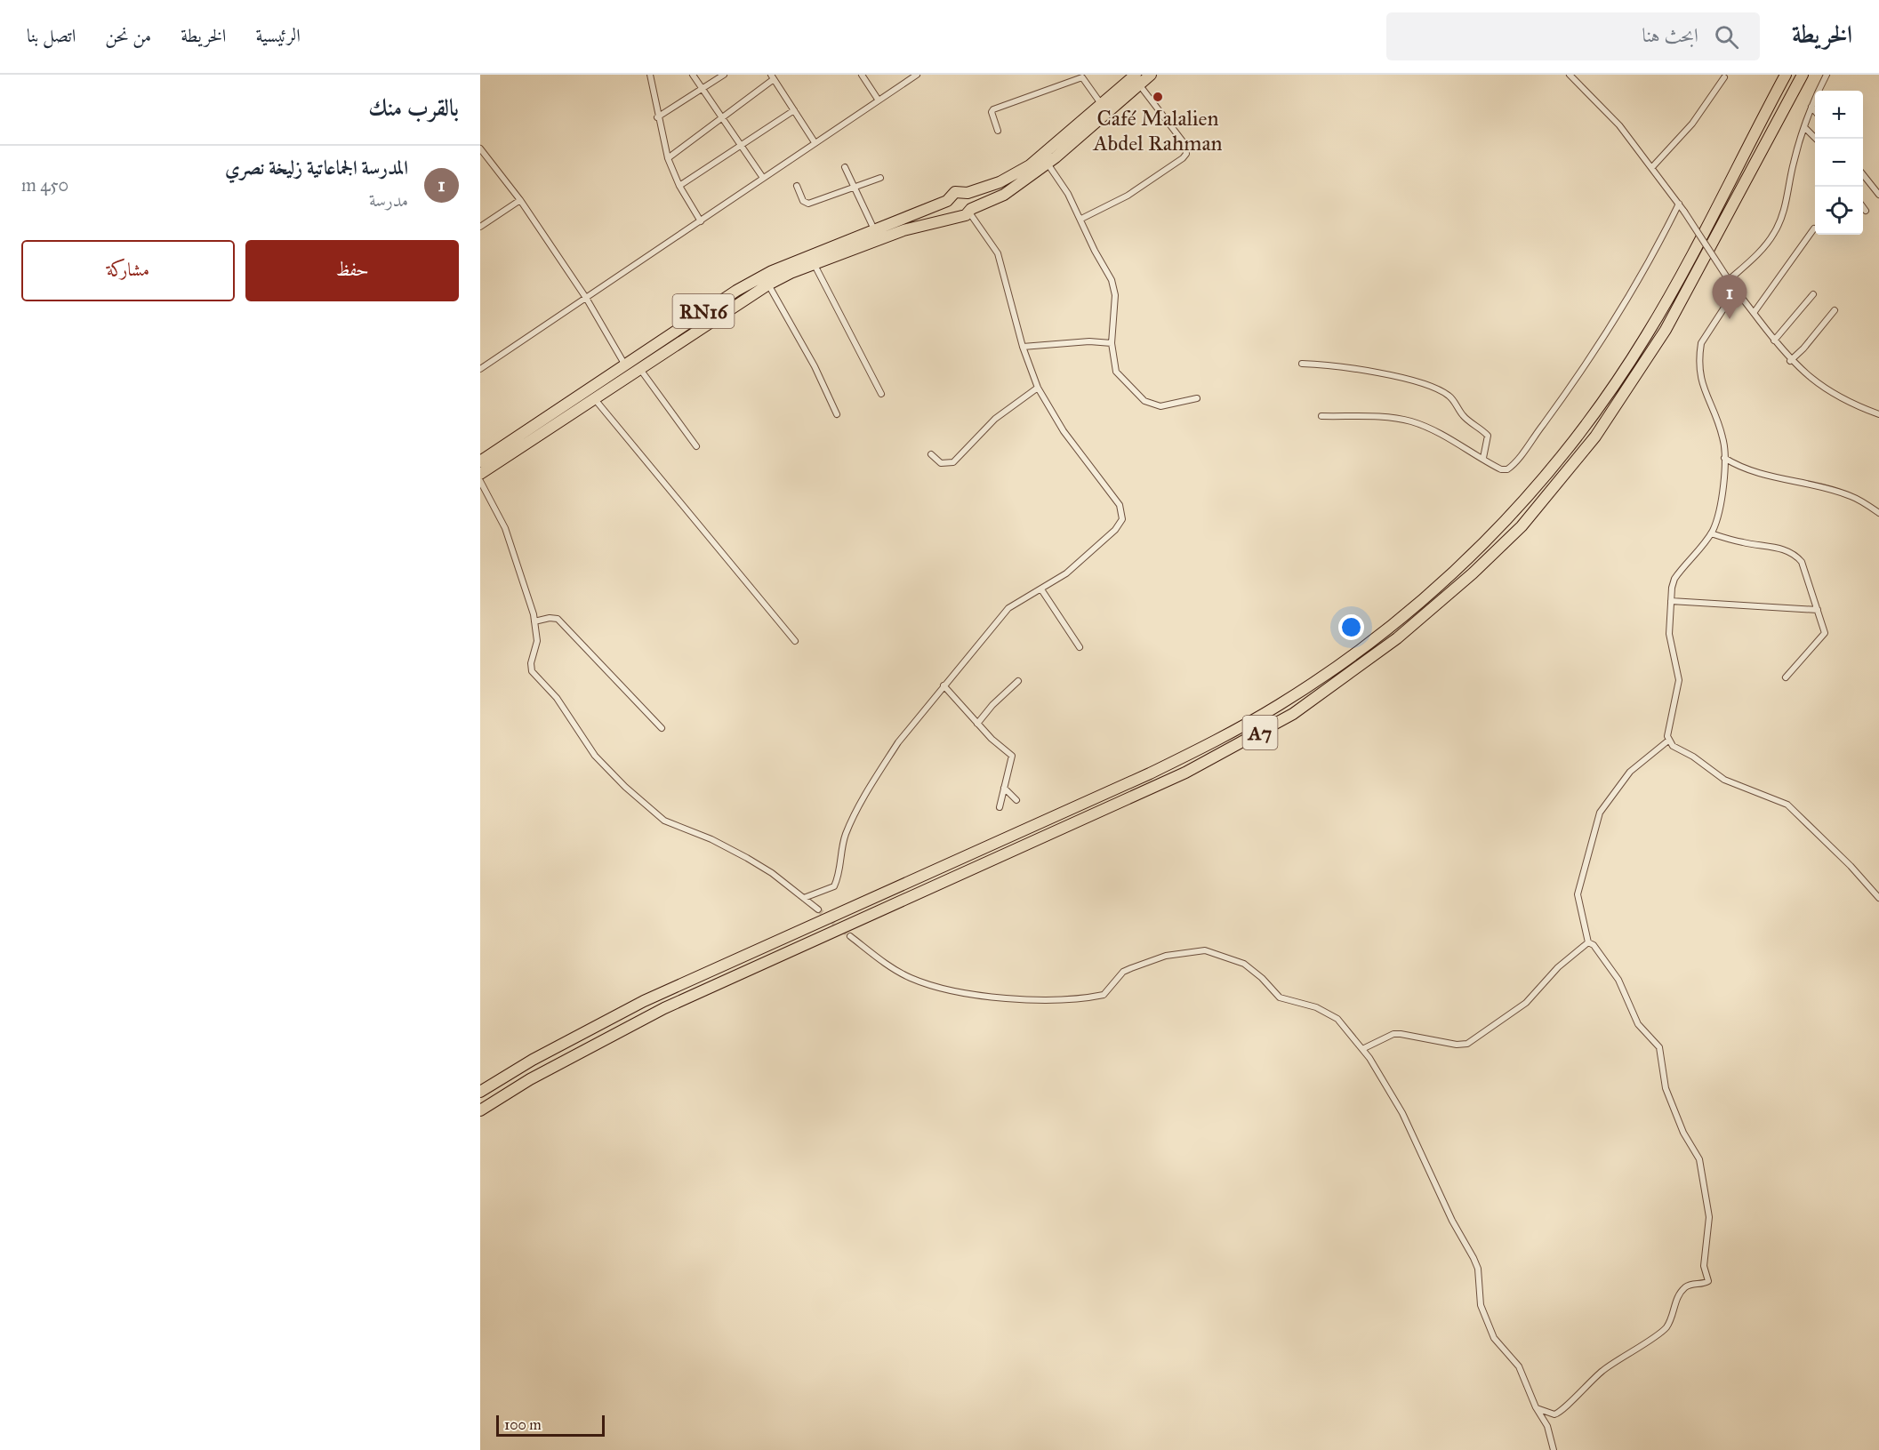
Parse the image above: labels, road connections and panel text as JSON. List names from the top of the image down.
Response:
{
  "streets": {
    "highway": ["RN16", "A7"]
  },
  "places": ["Café Malalien Abdel Rahman"],
  "scale_bar": "100 m",
  "page": {
    "header": "الخريطة",
    "search": "ابحث هنا",
    "nav": [
      "الرئيسية",
      "الخريطة",
      "من نحن",
      "اتصل بنا"
    ],
    "heading": "بالقرب منك",
    "map_buttons": ["+", "−"],
    "list": [
      {
        "mark": "1",
        "name": "المدرسة الجماعاتية زليخة نصري",
        "note": "مدرسة",
        "value": "450 m"
      }
    ],
    "buttons": ["حفظ", "مشاركة"],
    "pins": "1",
    "scale": "100 m"
  }
}
